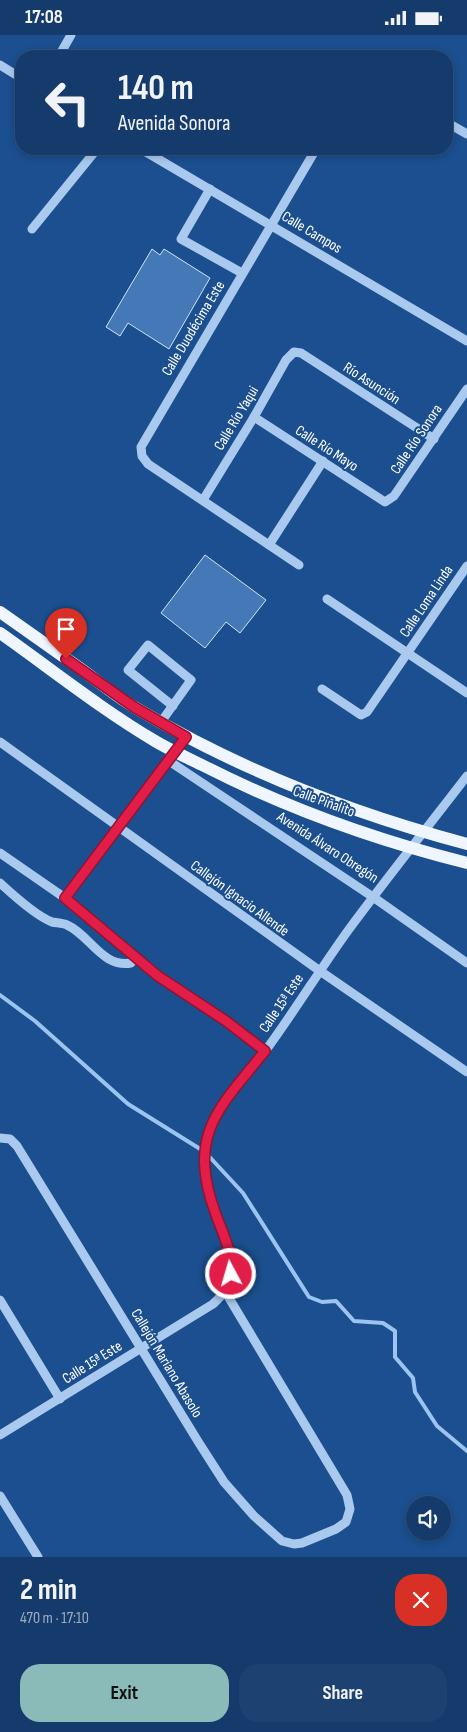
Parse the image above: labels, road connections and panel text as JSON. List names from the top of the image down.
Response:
{
  "streets": {
    "main road": ["Calle Piñalito", "Avenida Álvaro Obregón"],
    "street": [
      "Calle Campos",
      "Calle Duodécima Este",
      "Río Asunción",
      "Calle Río Yaqui",
      "Calle Río Sonora",
      "Calle Río Mayo",
      "Calle Loma Linda",
      "Callejón Ignacio Allende",
      "Calle 15ª Este",
      "Callejón Mariano Abasolo"
    ]
  },
  "crossings": [
    ["Calle Campos", "Calle Duodécima Este"],
    ["Calle Duodécima Este", "Calle Río Yaqui"],
    ["Río Asunción", "Calle Río Yaqui"],
    ["Río Asunción", "Calle Río Sonora"],
    ["Calle Río Yaqui", "Calle Río Mayo"],
    ["Calle Río Sonora", "Calle Río Mayo"],
    ["Calle Piñalito", "Avenida Álvaro Obregón"],
    ["Calle Piñalito", "Calle 15ª Este"],
    ["Avenida Álvaro Obregón", "Calle 15ª Este"],
    ["Callejón Ignacio Allende", "Calle 15ª Este"],
    ["Calle 15ª Este", "Callejón Mariano Abasolo"]
  ],
  "page": {
    "status": "17:08",
    "turn": ["140 m", "Avenida Sonora"],
    "heading": ["2 min", "470 m · 17:10"],
    "buttons": ["Exit", "Share"]
  }
}
